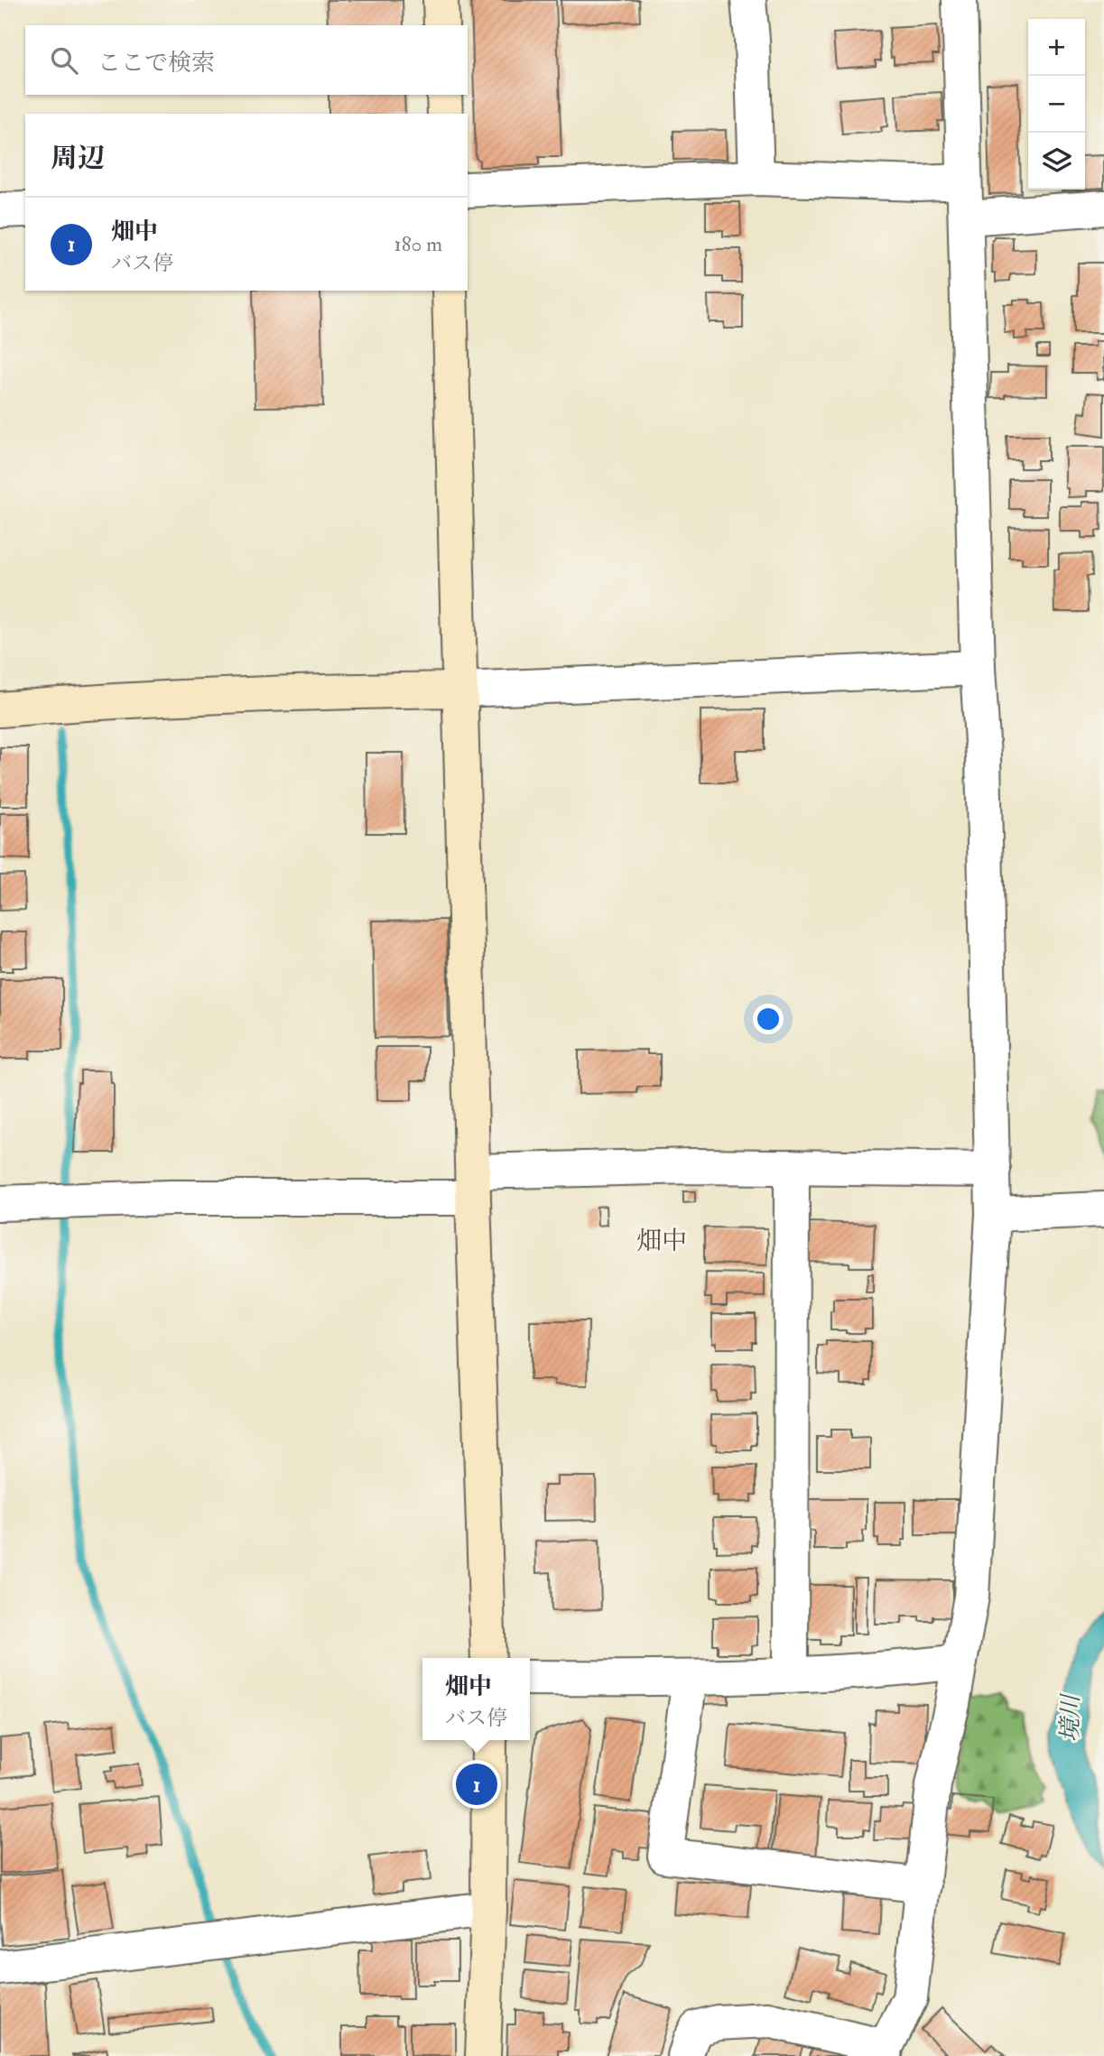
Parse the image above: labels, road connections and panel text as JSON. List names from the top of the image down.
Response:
{
  "districts": ["畑中"],
  "water": ["境川"],
  "page": {
    "map_buttons": ["+", "−"],
    "search": "ここで検索",
    "heading": "周辺",
    "list": [
      {
        "mark": "1",
        "name": "畑中",
        "note": "バス停",
        "value": "180 m"
      }
    ],
    "popup": ["畑中", "バス停"],
    "pins": "1"
  }
}
